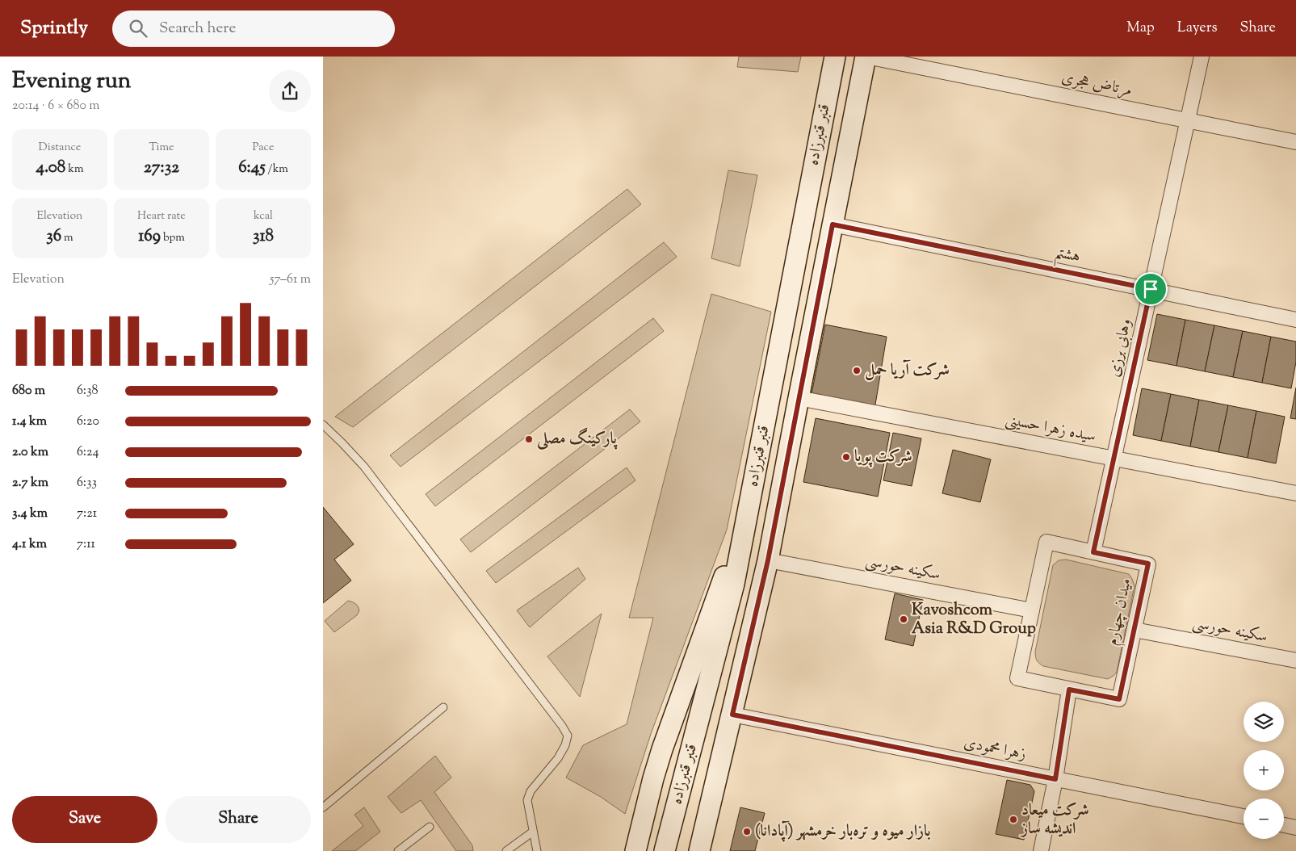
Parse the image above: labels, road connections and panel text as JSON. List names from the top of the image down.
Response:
{
  "streets": {
    "main road": ["قنبر قنبرزاده"],
    "street": [
      "مرتاض هجری",
      "هشتم",
      "وهابی برزی",
      "سیده زهرا حسینی",
      "سکینه حورسی",
      "میدان چهارم",
      "زهرا محمودی"
    ]
  },
  "crossings": [
    ["مرتاض هجری", "قنبر قنبرزاده"],
    ["مرتاض هجری", "وهابی برزی"],
    ["قنبر قنبرزاده", "هشتم"],
    ["قنبر قنبرزاده", "سیده زهرا حسینی"],
    ["قنبر قنبرزاده", "سکینه حورسی"],
    ["قنبر قنبرزاده", "زهرا محمودی"],
    ["هشتم", "وهابی برزی"],
    ["وهابی برزی", "سیده زهرا حسینی"],
    ["وهابی برزی", "میدان چهارم"],
    ["سکینه حورسی", "میدان چهارم"]
  ],
  "places": [
    "شرکت آریا حمل",
    "پارکینگ مصلی",
    "شرکت پویا",
    "Kavoshcom Asia R&D Group",
    "شرکت میعاد اندیشه ساز",
    "بازار میوه و تره‌بار خرمشهر (آپادانا)"
  ],
  "page": {
    "header": "Sprintly",
    "search": "Search here",
    "nav": ["Map", "Layers", "Share"],
    "heading": ["Evening run", "20:14 · 6 × 680 m"],
    "stats": [
      ["Distance", "4.08 km"],
      ["Time", "27:32"],
      ["Pace", "6:45 /km"],
      ["Elevation", "36 m"],
      ["Heart rate", "169 bpm"],
      ["kcal", "318"]
    ],
    "chart": ["Elevation", "57–61 m"],
    "list": [
      {
        "name": "680 m",
        "note": "6:38"
      },
      {
        "name": "1.4 km",
        "note": "6:20"
      },
      {
        "name": "2.0 km",
        "note": "6:24"
      },
      {
        "name": "2.7 km",
        "note": "6:33"
      },
      {
        "name": "3.4 km",
        "note": "7:21"
      },
      {
        "name": "4.1 km",
        "note": "7:11"
      }
    ],
    "map_buttons": ["+", "−"],
    "buttons": ["Save", "Share"]
  }
}
